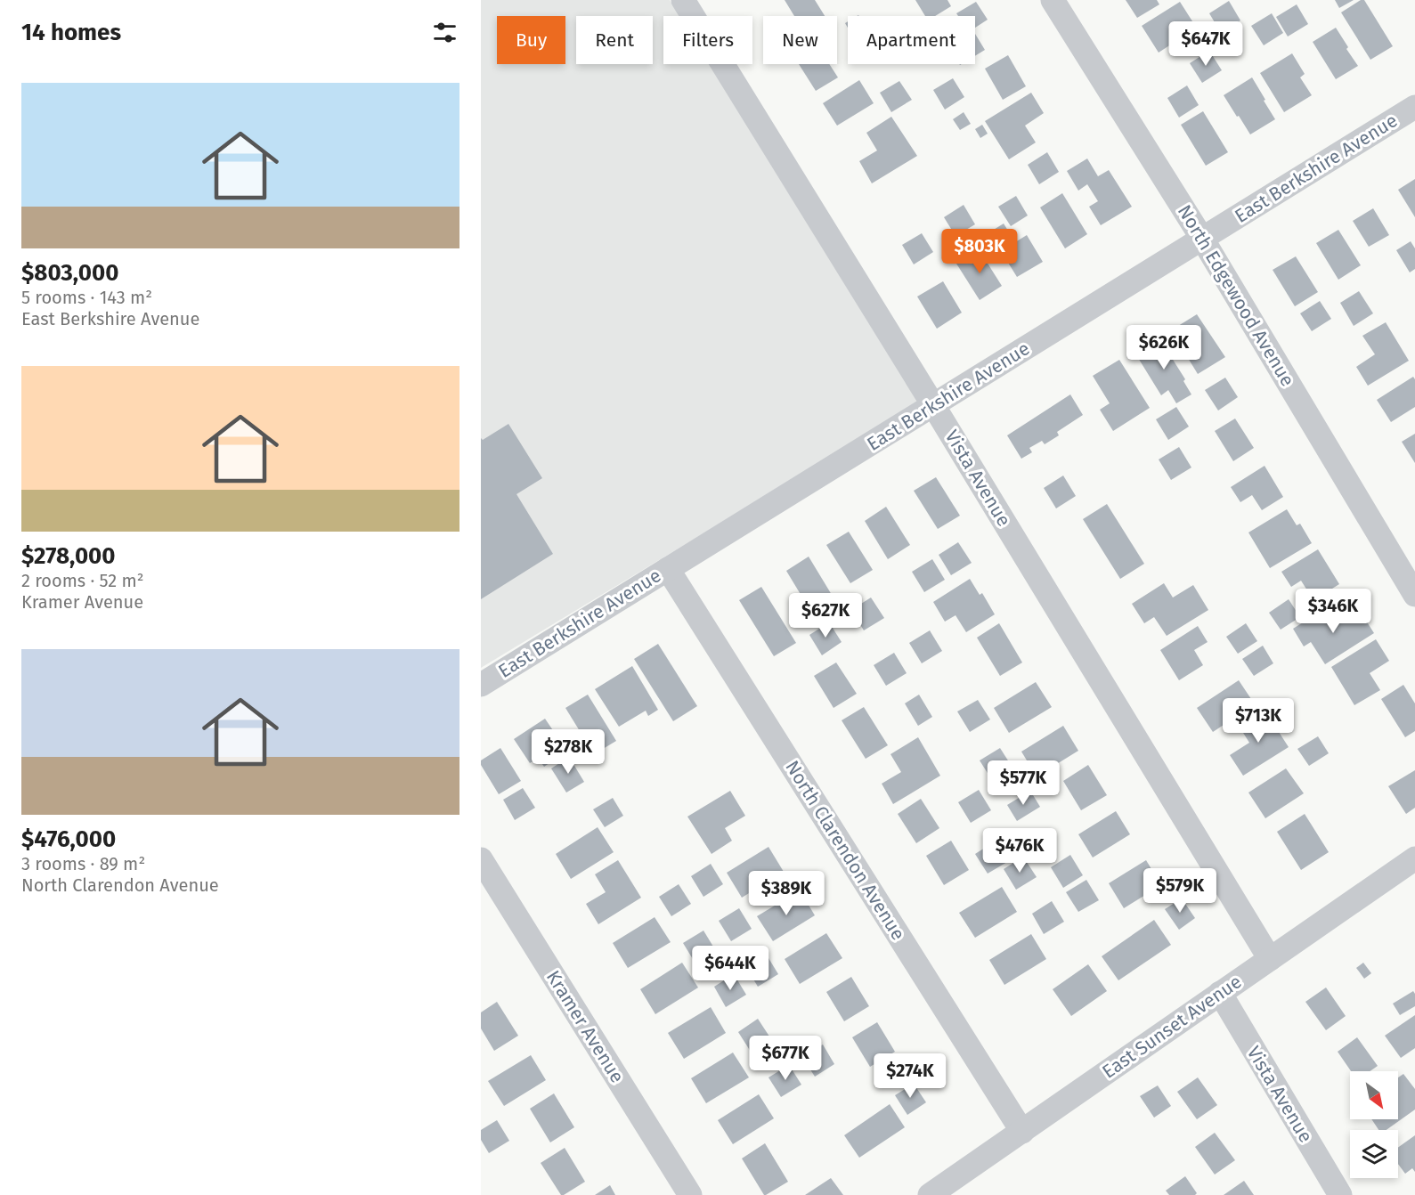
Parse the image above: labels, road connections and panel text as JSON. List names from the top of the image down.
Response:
{
  "streets": {
    "street": [
      "East Berkshire Avenue",
      "North Edgewood Avenue",
      "Vista Avenue",
      "North Clarendon Avenue",
      "Kramer Avenue",
      "East Sunset Avenue"
    ]
  },
  "crossings": [
    ["East Berkshire Avenue", "North Edgewood Avenue"],
    ["East Berkshire Avenue", "Vista Avenue"],
    ["East Berkshire Avenue", "North Clarendon Avenue"],
    ["Vista Avenue", "East Sunset Avenue"],
    ["North Clarendon Avenue", "East Sunset Avenue"]
  ],
  "north": "bottom right",
  "page": {
    "heading": "14 homes",
    "chip": [
      "Buy",
      "Rent",
      "Filters",
      "New",
      "Apartment"
    ],
    "price": [
      "$647K",
      "$803K",
      "$626K",
      "$346K",
      "$627K",
      "$713K",
      "$278K",
      "$577K",
      "$476K",
      "$579K",
      "$389K",
      "$644K",
      "$677K",
      "$274K"
    ],
    "list": [
      {
        "name": "$803,000",
        "note": "5 rooms · 143 m² · East Berkshire Avenue"
      },
      {
        "name": "$278,000",
        "note": "2 rooms · 52 m² · Kramer Avenue"
      },
      {
        "name": "$476,000",
        "note": "3 rooms · 89 m² · North Clarendon Avenue"
      }
    ]
  }
}
